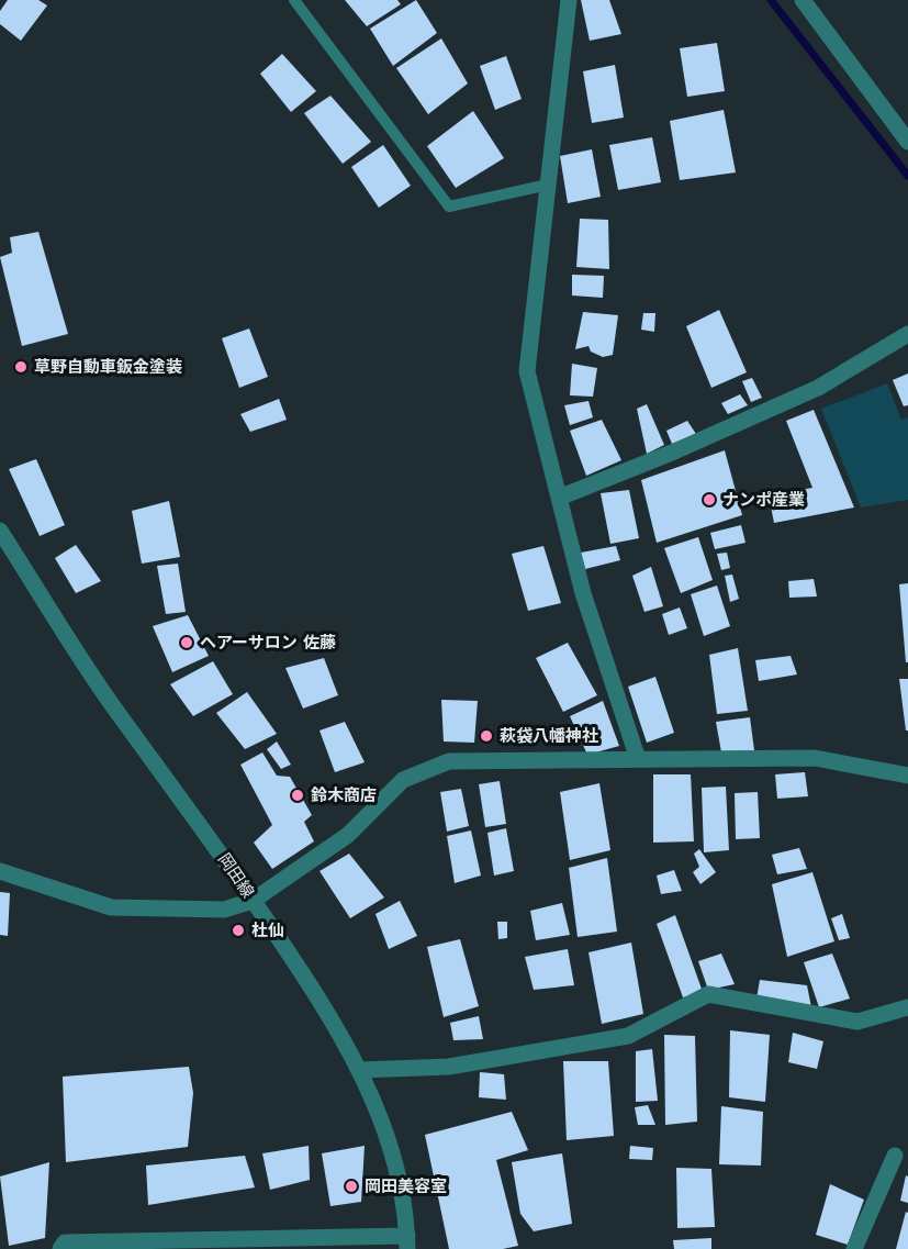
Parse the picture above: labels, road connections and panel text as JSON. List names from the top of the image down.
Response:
{
  "streets": {
    "street": ["岡田線"]
  },
  "places": [
    "草野自動車鈑金塗装",
    "ナンポ産業",
    "ヘアーサロン 佐藤",
    "萩袋八幡神社",
    "鈴木商店",
    "杜仙",
    "岡田美容室"
  ]
}
